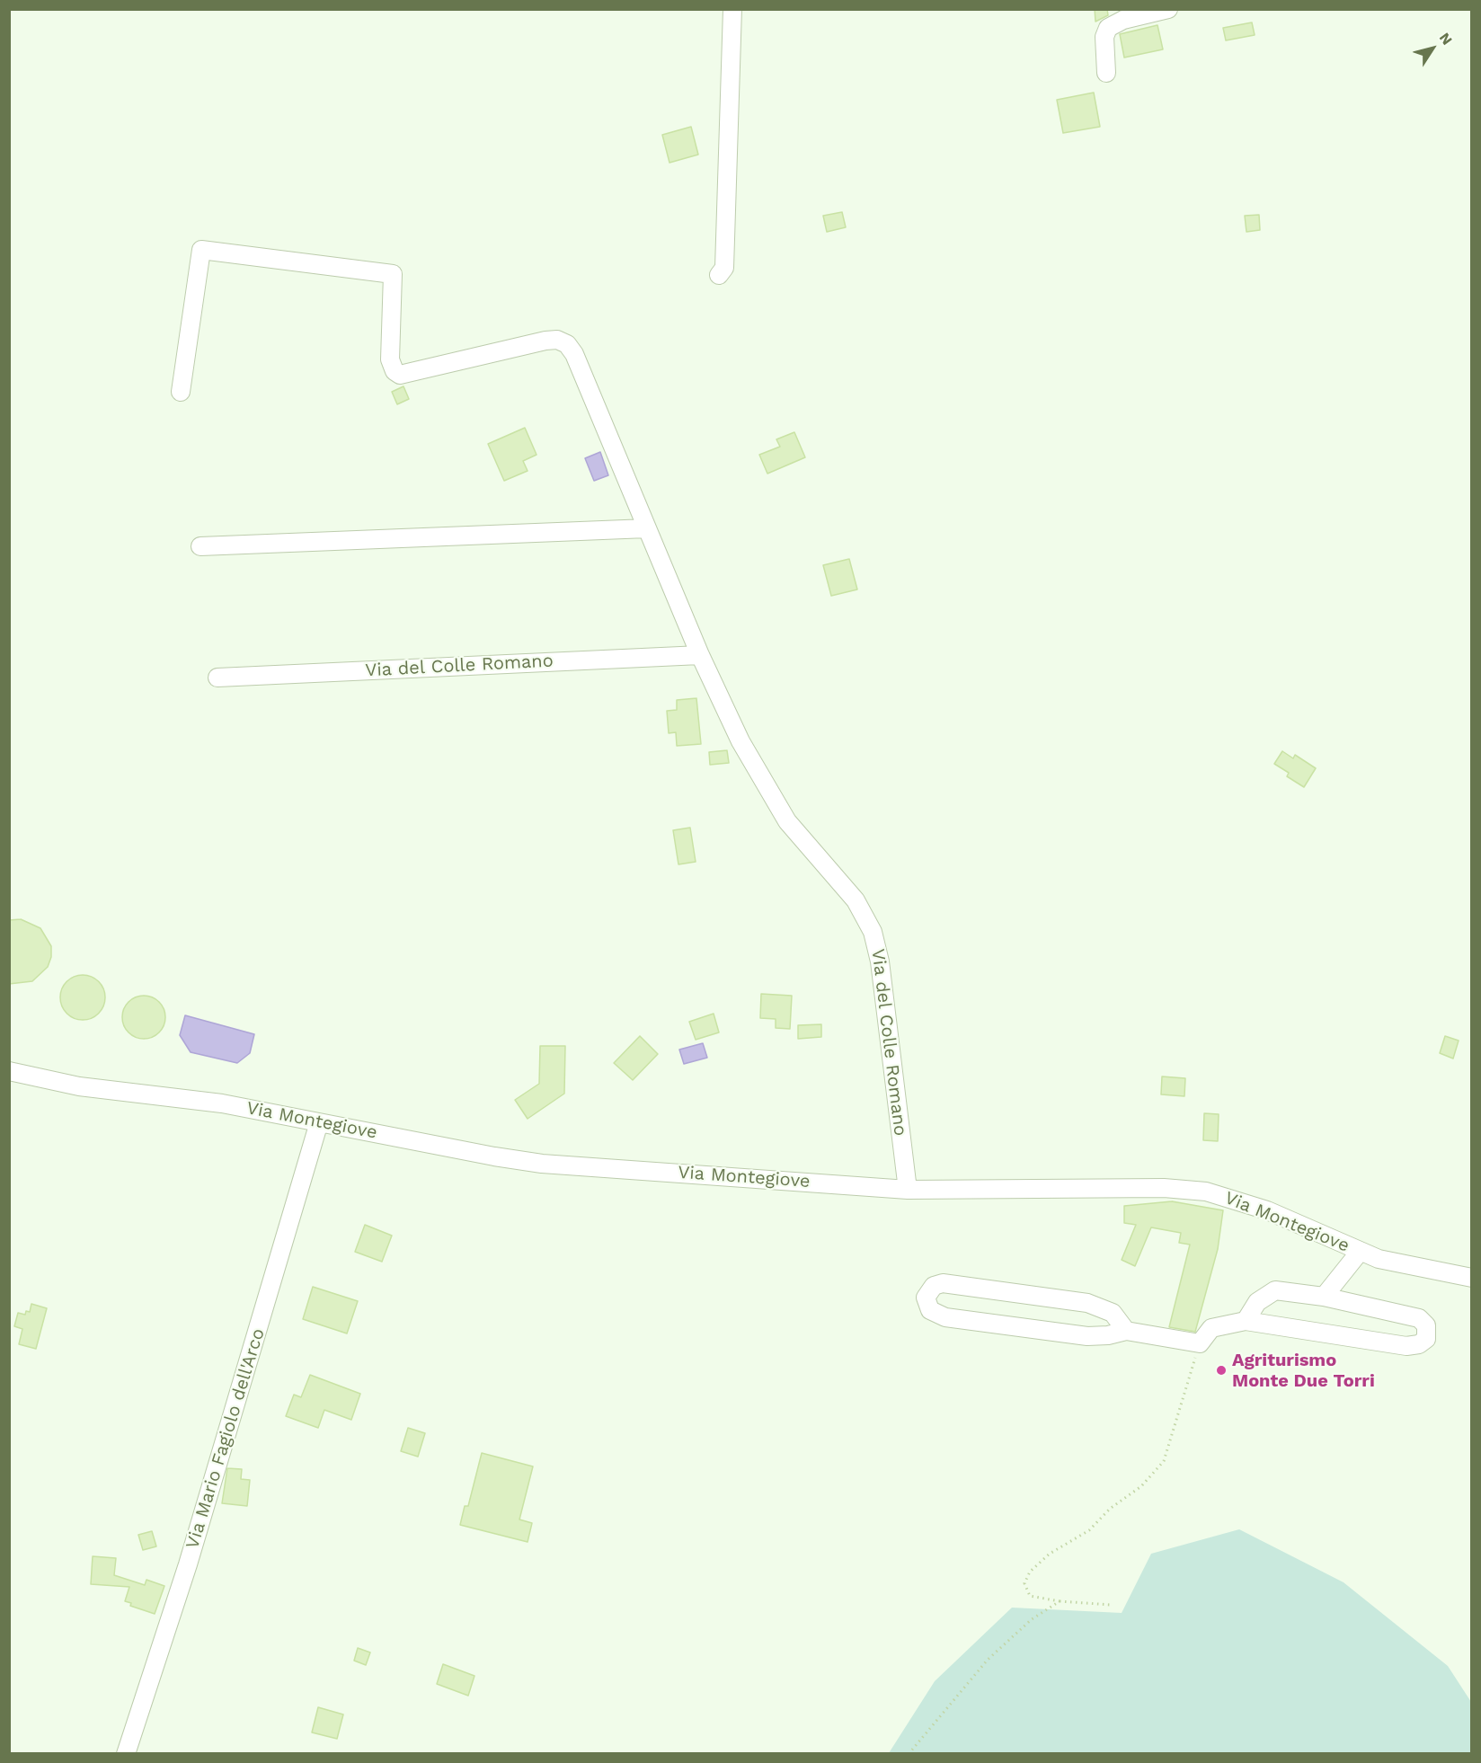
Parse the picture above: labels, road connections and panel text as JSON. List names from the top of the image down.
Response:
{
  "streets": {
    "street": ["Via del Colle Romano", "Via Montegiove", "Via Mario Fagiolo dell'Arco"]
  },
  "crossings": [
    ["Via del Colle Romano", "Via Montegiove"],
    ["Via Montegiove", "Via Mario Fagiolo dell'Arco"]
  ],
  "places": ["Agriturismo Monte Due Torri"],
  "north": "top right"
}
